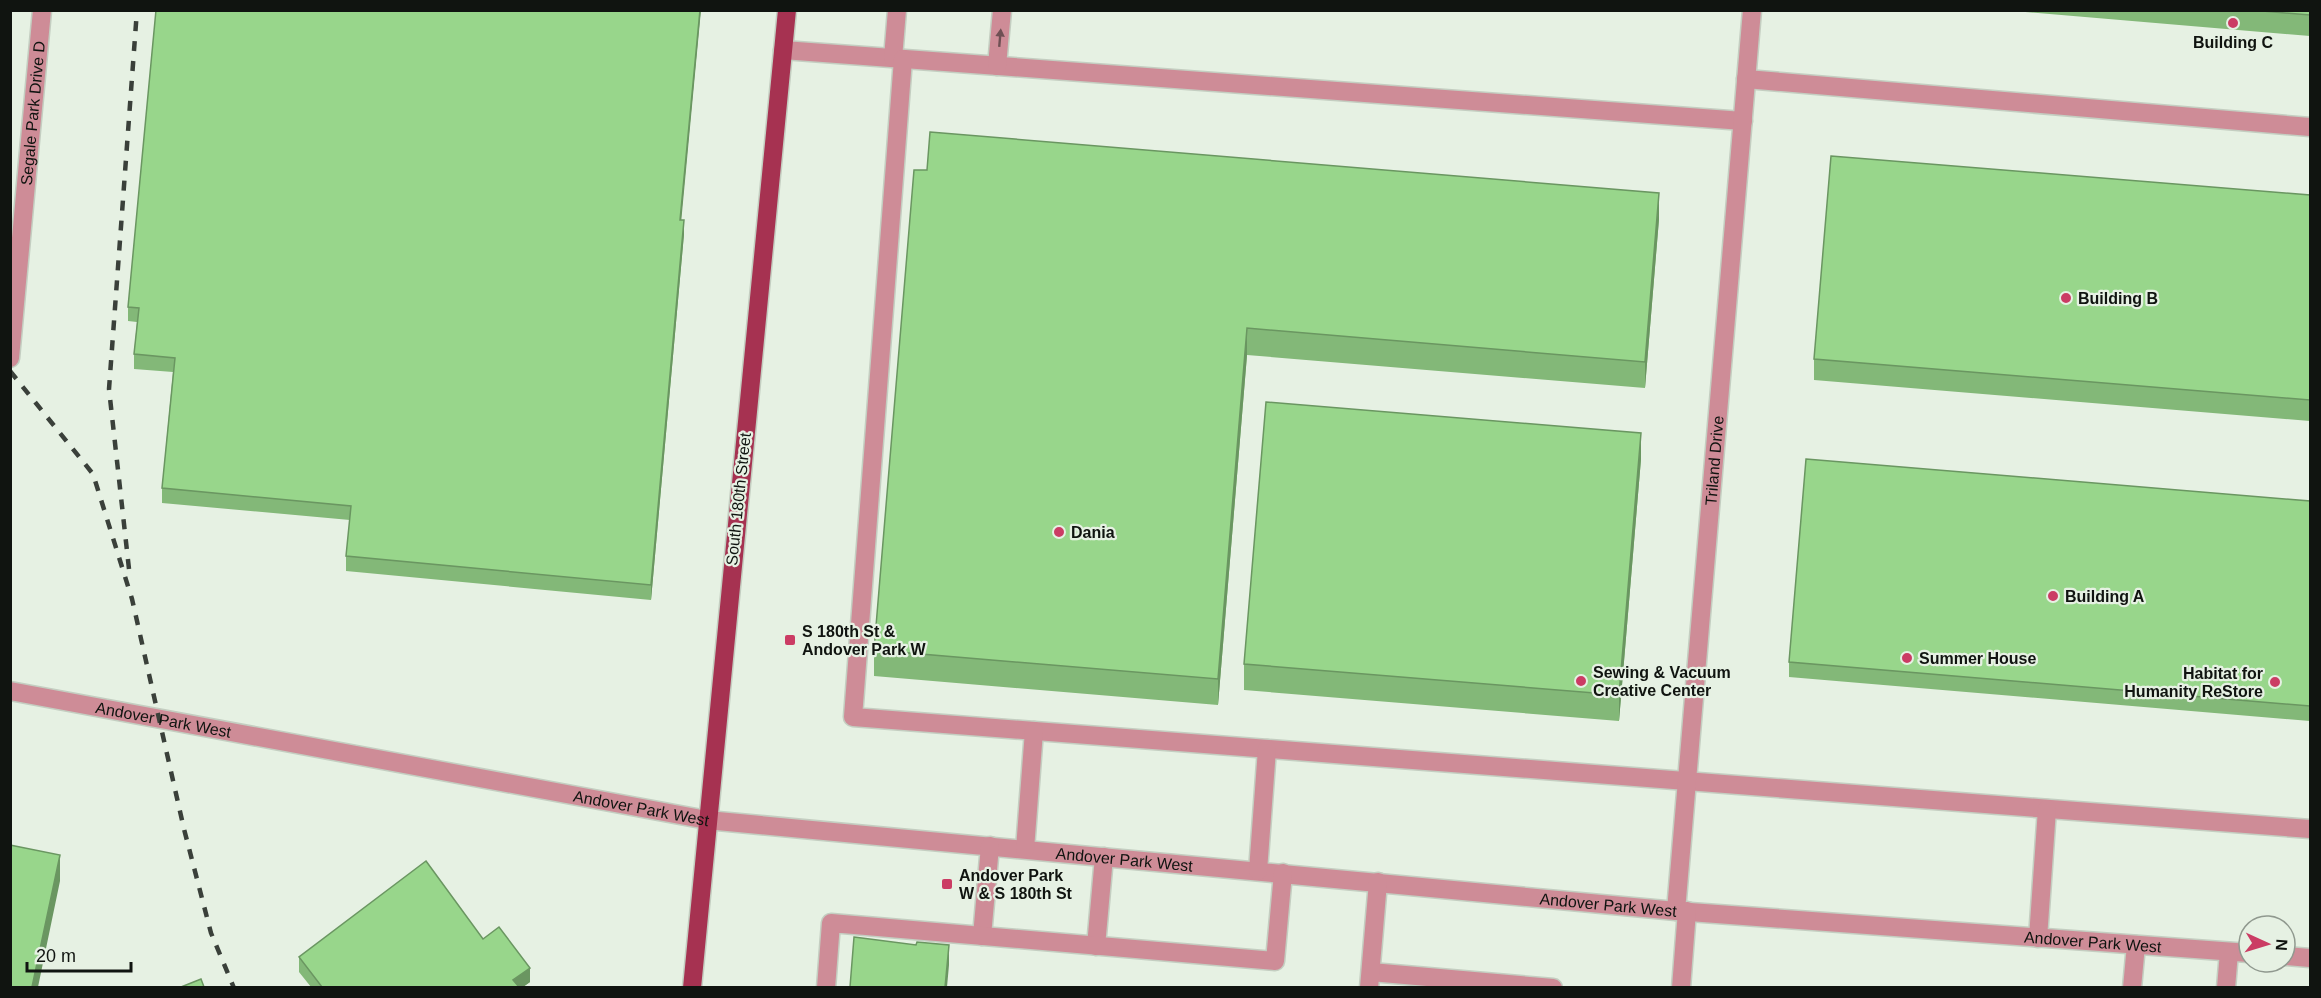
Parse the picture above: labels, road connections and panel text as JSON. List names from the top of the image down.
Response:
{
  "streets": {
    "main road": ["South 180th Street"],
    "street": ["Segale Park Drive D", "Triland Drive", "Andover Park West"]
  },
  "crossings": [
    ["Triland Drive", "Andover Park West"],
    ["South 180th Street", "Andover Park West"]
  ],
  "places": {
    "other": [
      "Building C",
      "Building B",
      "Dania",
      "Building A",
      "Summer House",
      "Sewing & Vacuum Creative Center",
      "Habitat for Humanity ReStore"
    ],
    "transit": ["S 180th St & Andover Park W", "Andover Park W & S 180th St"]
  },
  "scale_bar": "20 m",
  "north": "right"
}
